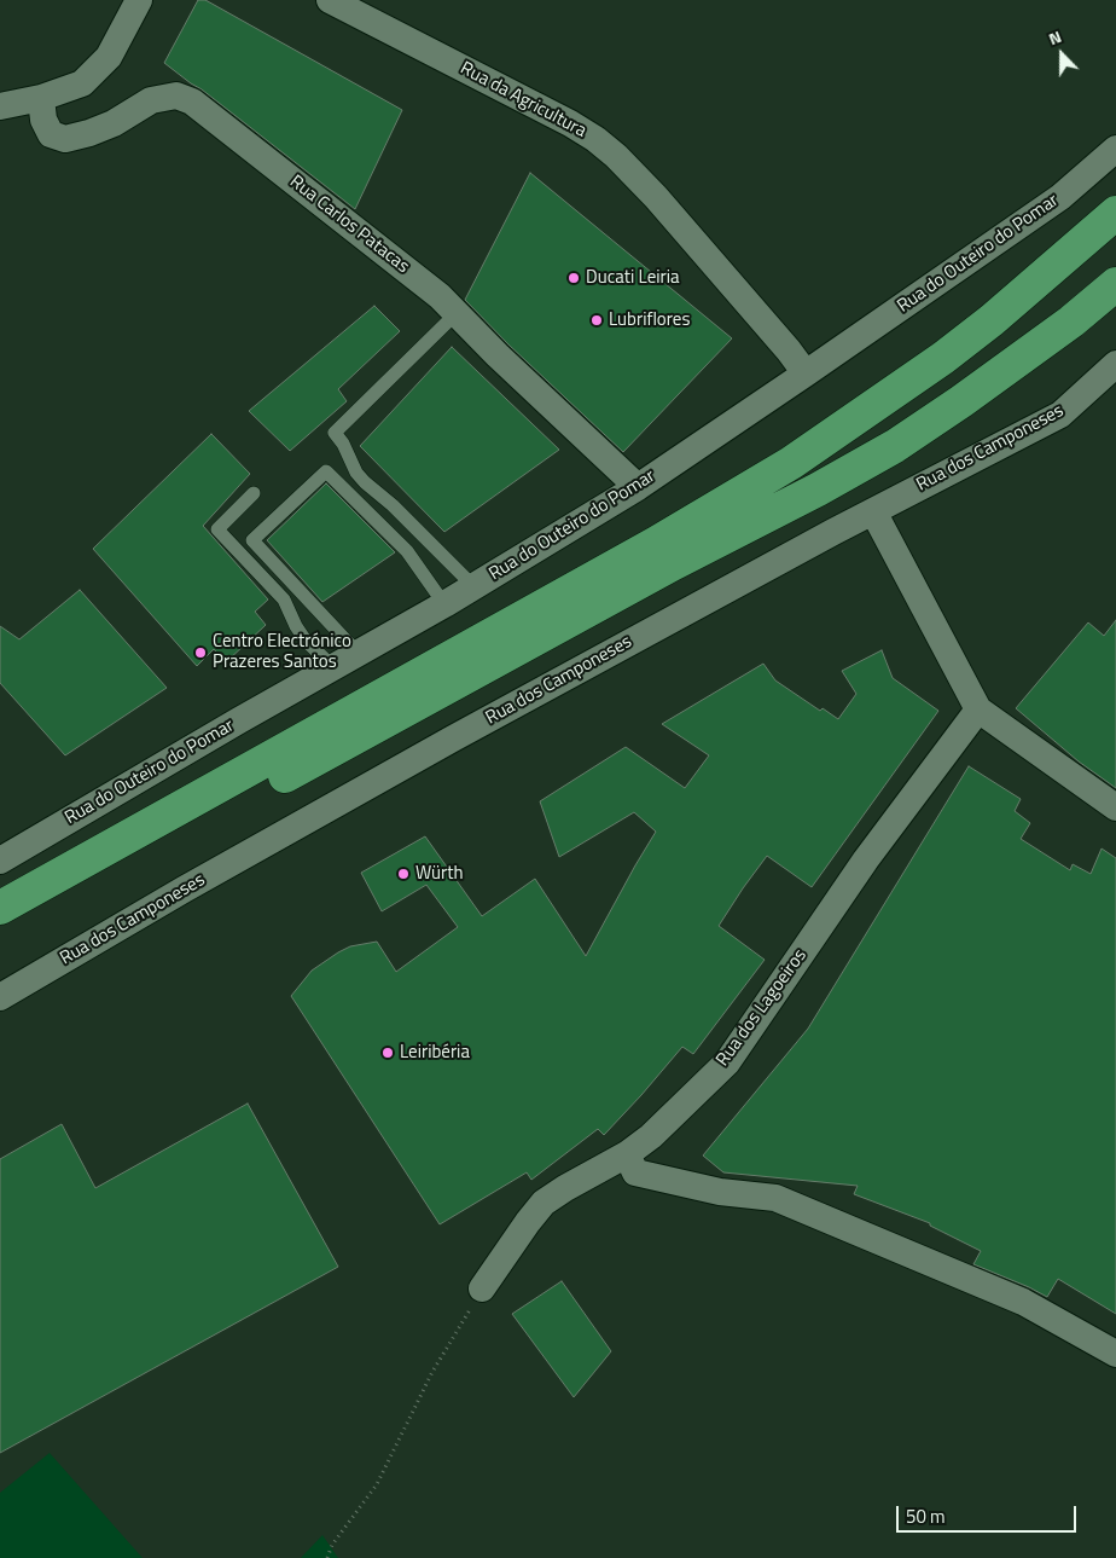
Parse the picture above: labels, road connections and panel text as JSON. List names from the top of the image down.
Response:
{
  "streets": {
    "street": [
      "Rua da Agricultura",
      "Rua Carlos Patacas",
      "Rua do Outeiro do Pomar",
      "Rua dos Camponeses",
      "Rua dos Lagoeiros"
    ]
  },
  "crossings": [
    ["Rua da Agricultura", "Rua do Outeiro do Pomar"],
    ["Rua Carlos Patacas", "Rua do Outeiro do Pomar"]
  ],
  "places": [
    "Ducati Leiria",
    "Lubriflores",
    "Centro Electrónico Prazeres Santos",
    "Würth",
    "Leiribéria"
  ],
  "scale_bar": "50 m",
  "north": "top"
}
